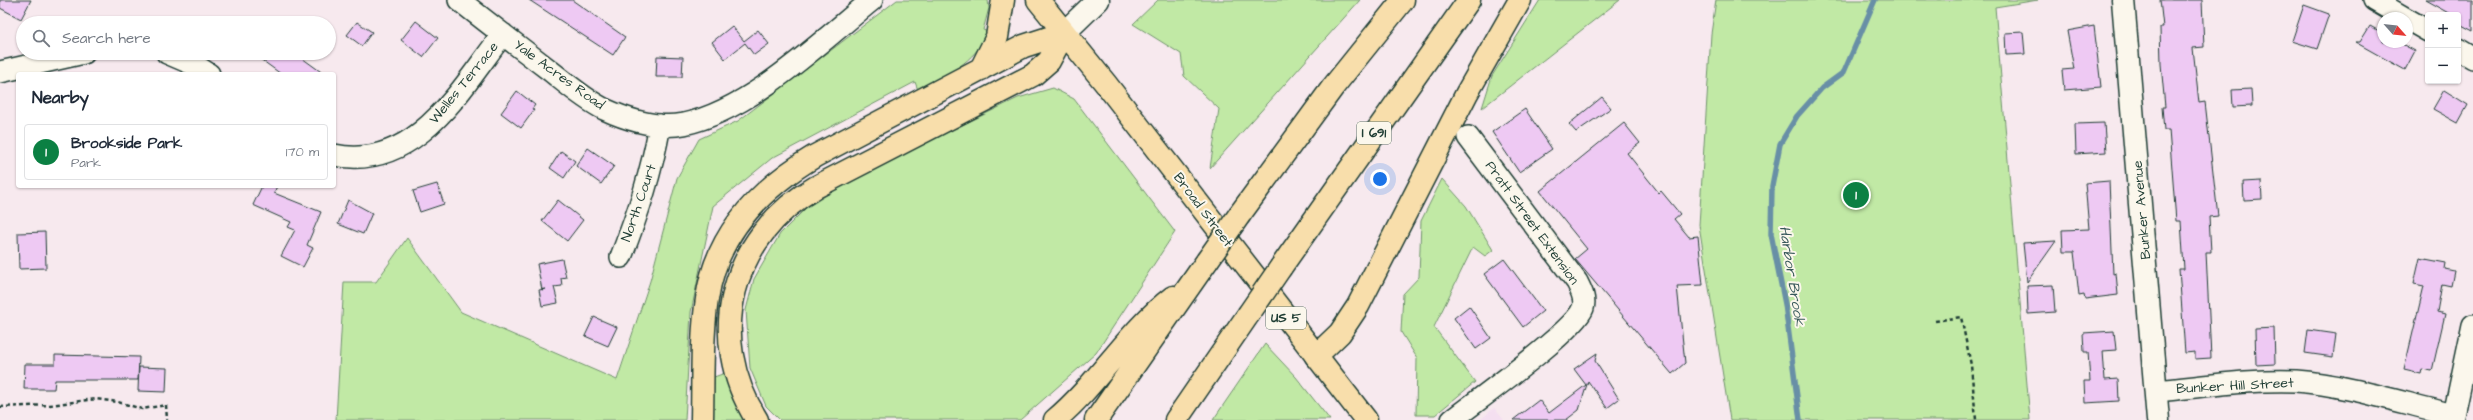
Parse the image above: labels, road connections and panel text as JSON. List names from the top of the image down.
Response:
{
  "streets": {
    "main road": ["I 691", "Broad Street", "US 5"],
    "street": [
      "Yale Acres Road",
      "Welles Terrace",
      "North Court",
      "Bunker Avenue",
      "Pratt Street Extension",
      "Bunker Hill Street"
    ]
  },
  "crossings": [
    ["Yale Acres Road", "Welles Terrace"],
    ["Yale Acres Road", "North Court"],
    ["Bunker Avenue", "Bunker Hill Street"]
  ],
  "water": ["Harbor Brook"],
  "north": "bottom right",
  "page": {
    "map_buttons": ["+", "−"],
    "search": "Search here",
    "heading": "Nearby",
    "list": [
      {
        "mark": "1",
        "name": "Brookside Park",
        "note": "Park",
        "value": "170 m"
      }
    ],
    "pins": "1"
  }
}
